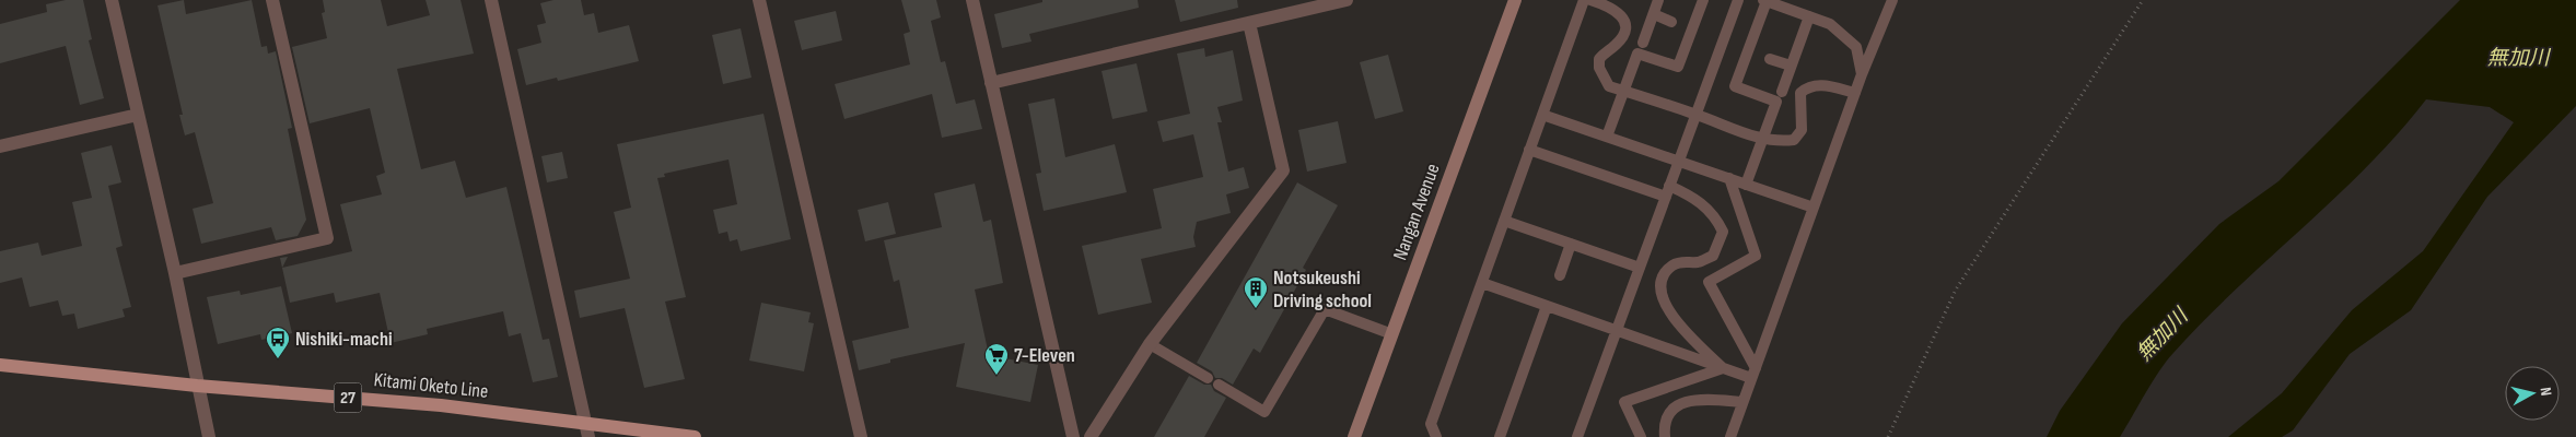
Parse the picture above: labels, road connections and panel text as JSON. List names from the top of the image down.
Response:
{
  "streets": {
    "main road": ["Nangan Avenue", "Kitami Oketo Line", "27"]
  },
  "water": ["無加川"],
  "places": {
    "building": ["Notsukeushi Driving school"],
    "bus stop": ["Nishiki-machi"],
    "supermarket": ["7-Eleven"]
  },
  "north": "right"
}
